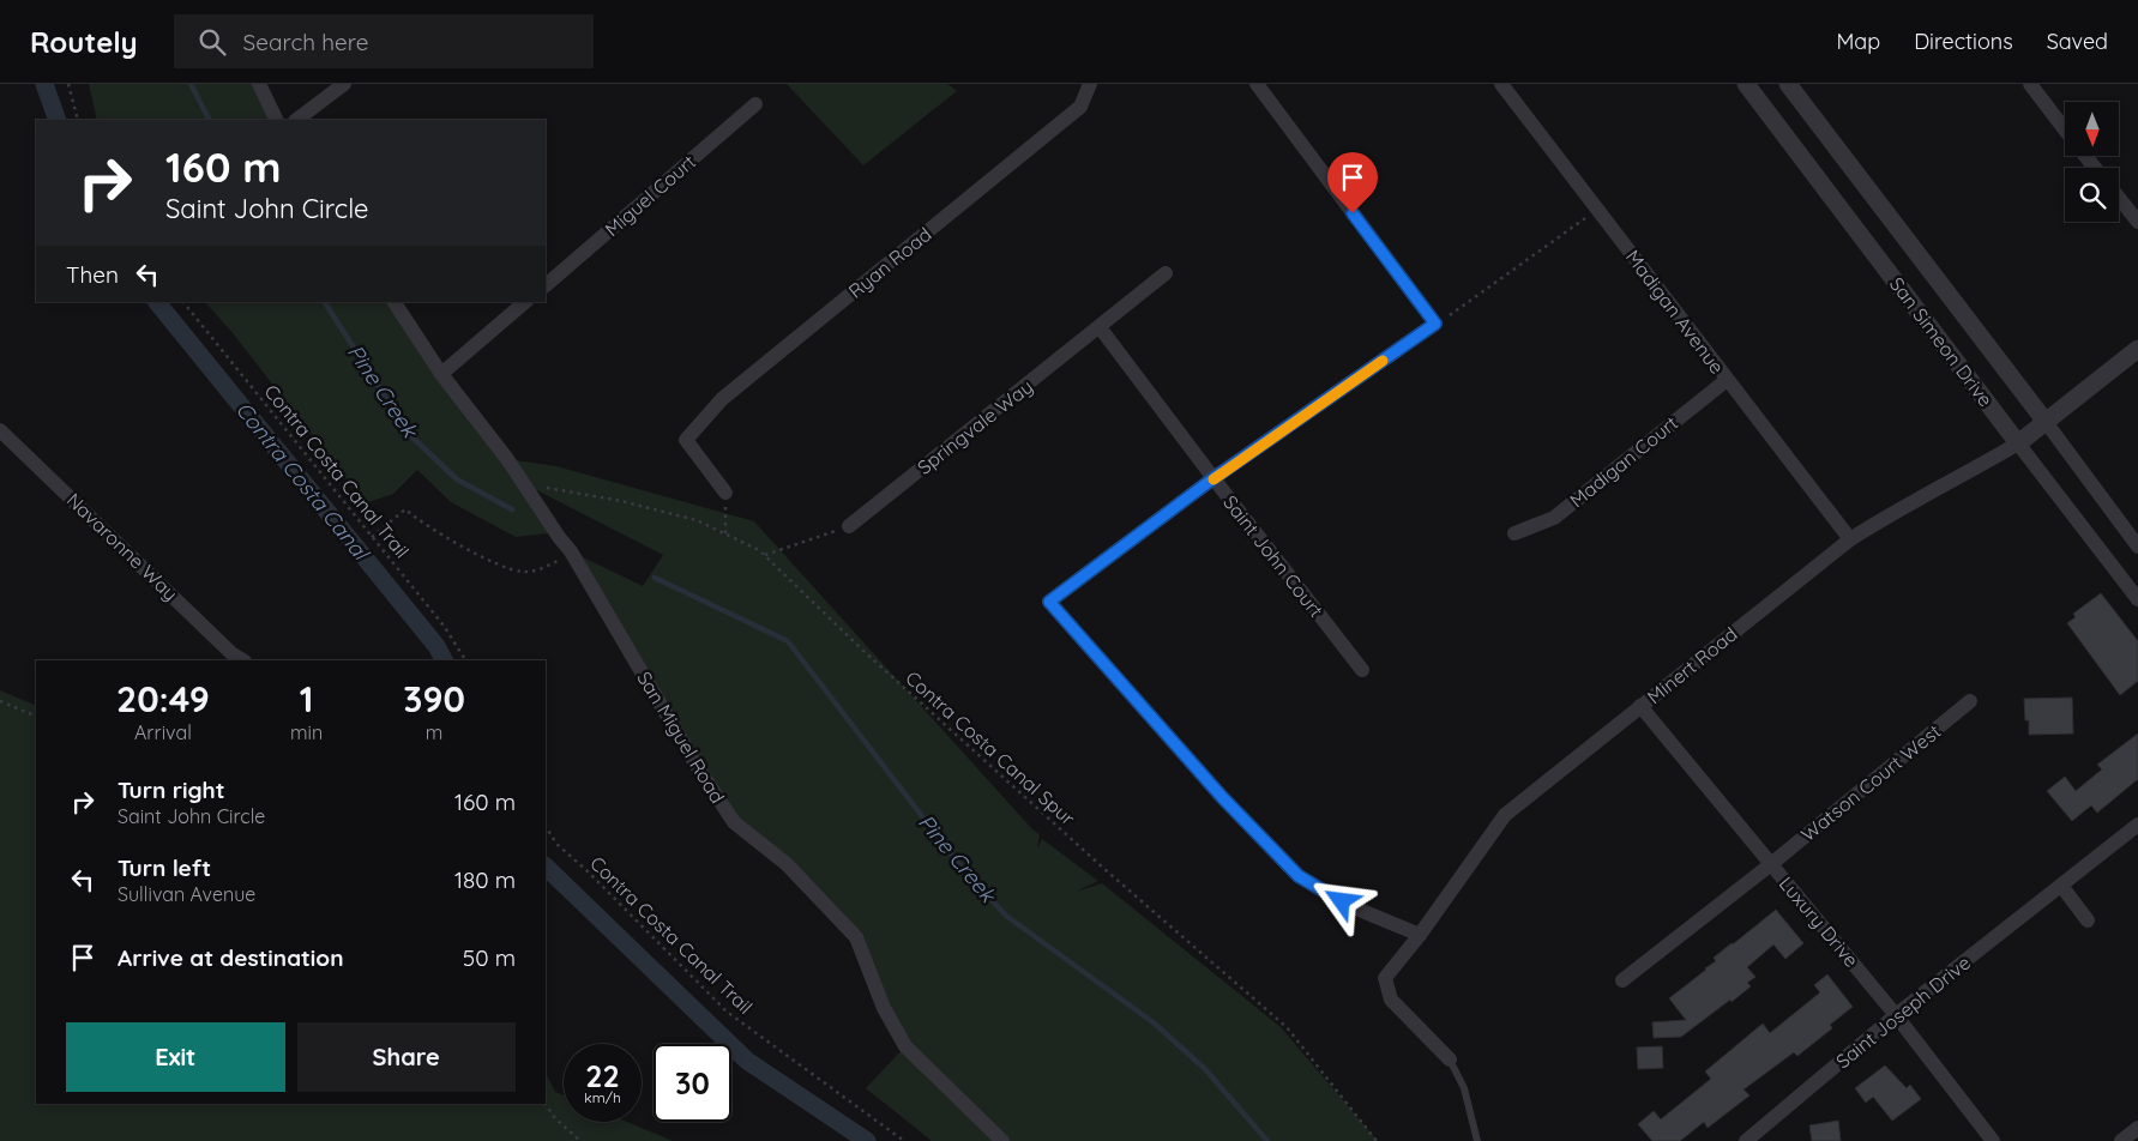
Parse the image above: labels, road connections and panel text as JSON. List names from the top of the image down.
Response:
{
  "streets": {
    "street": [
      "Miguel Court",
      "Ryan Road",
      "Madigan Avenue",
      "San Simeon Drive",
      "Springvale Way",
      "Madigan Court",
      "Navaronne Way",
      "Saint John Court",
      "Minert Road",
      "San Miguel Road",
      "Watson Court West",
      "Luxury Drive",
      "Saint Joseph Drive"
    ],
    "path": ["Contra Costa Canal Trail", "Contra Costa Canal Spur"]
  },
  "crossings": [
    ["Madigan Avenue", "Madigan Court"],
    ["Madigan Avenue", "Minert Road"],
    ["San Simeon Drive", "Minert Road"],
    ["Springvale Way", "Saint John Court"],
    ["Minert Road", "Luxury Drive"],
    ["San Miguel Road", "Contra Costa Canal Spur"],
    ["Watson Court West", "Luxury Drive"],
    ["Luxury Drive", "Saint Joseph Drive"]
  ],
  "water": ["Pine Creek", "Contra Costa Canal"],
  "north": "bottom",
  "page": {
    "header": "Routely",
    "search": "Search here",
    "nav": ["Map", "Directions", "Saved"],
    "turn": ["160 m", "Saint John Circle"],
    "then": "Then",
    "eta": [
      "20:49",
      "Arrival",
      "1",
      "min",
      "390",
      "m"
    ],
    "list": [
      {
        "name": "Turn right",
        "note": "Saint John Circle",
        "value": "160 m"
      },
      {
        "name": "Turn left",
        "note": "Sullivan Avenue",
        "value": "180 m"
      },
      {
        "name": "Arrive at destination",
        "value": "50 m"
      }
    ],
    "buttons": ["Exit", "Share"],
    "speed": "22 km/h",
    "limit": "30"
  }
}
